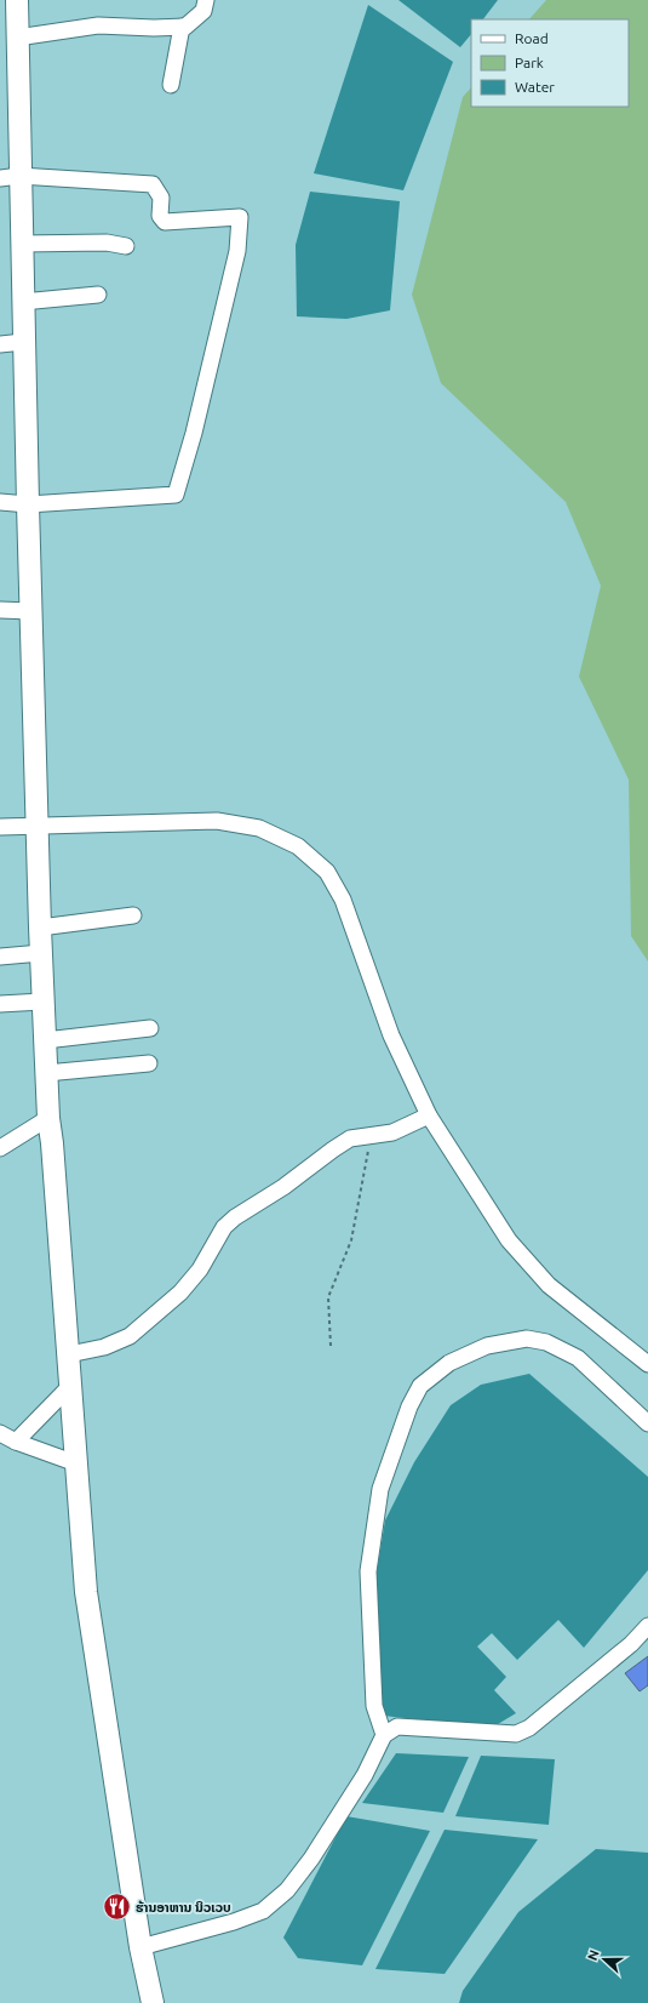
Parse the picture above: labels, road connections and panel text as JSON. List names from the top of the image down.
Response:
{
  "places": {
    "restaurant": ["ຮ້ານອາຫານ ນິວເວບ"]
  },
  "legend": ["Road", "Park", "Water"],
  "north": "left"
}
